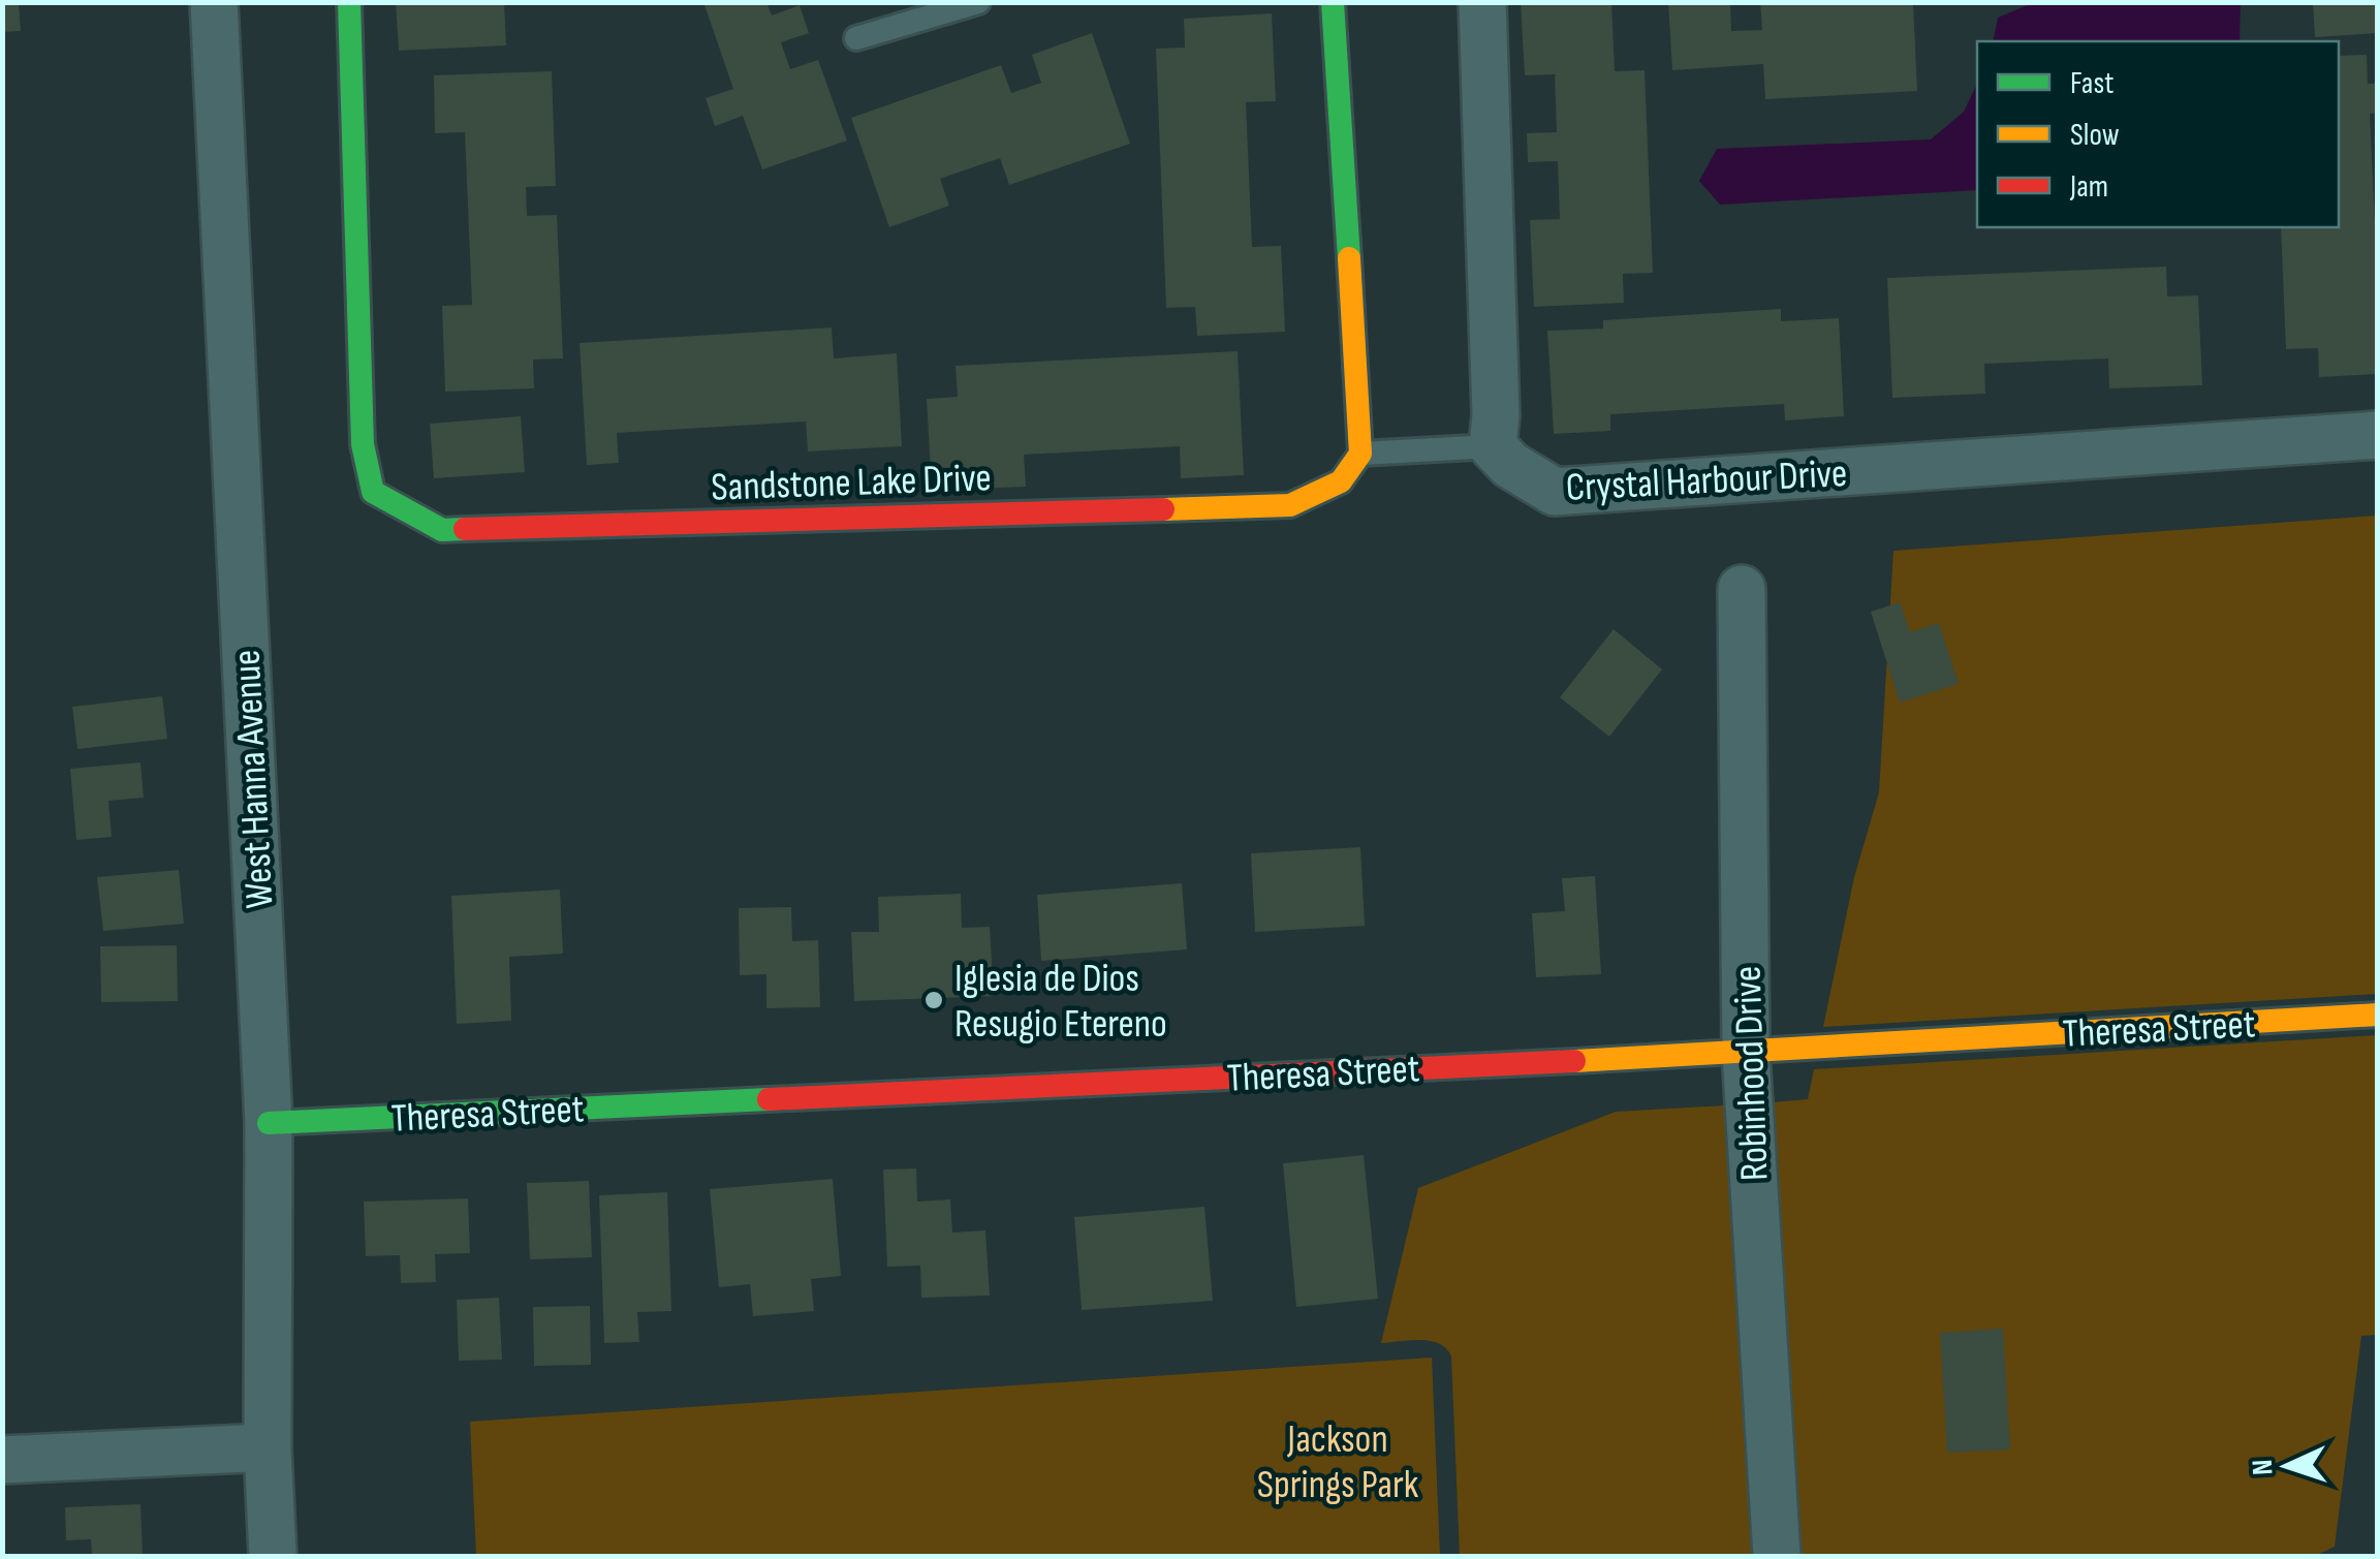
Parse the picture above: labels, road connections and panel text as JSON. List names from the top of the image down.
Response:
{
  "streets": {
    "street": [
      "Crystal Harbour Drive",
      "Sandstone Lake Drive",
      "West Hanna Avenue",
      "Theresa Street",
      "Robinhood Drive"
    ]
  },
  "crossings": [
    ["West Hanna Avenue", "Theresa Street"],
    ["Theresa Street", "Robinhood Drive"]
  ],
  "parks": ["Jackson Springs Park"],
  "places": ["Iglesia de Dios Resugio Etereno"],
  "legend": ["Fast", "Slow", "Jam"],
  "north": "left"
}
